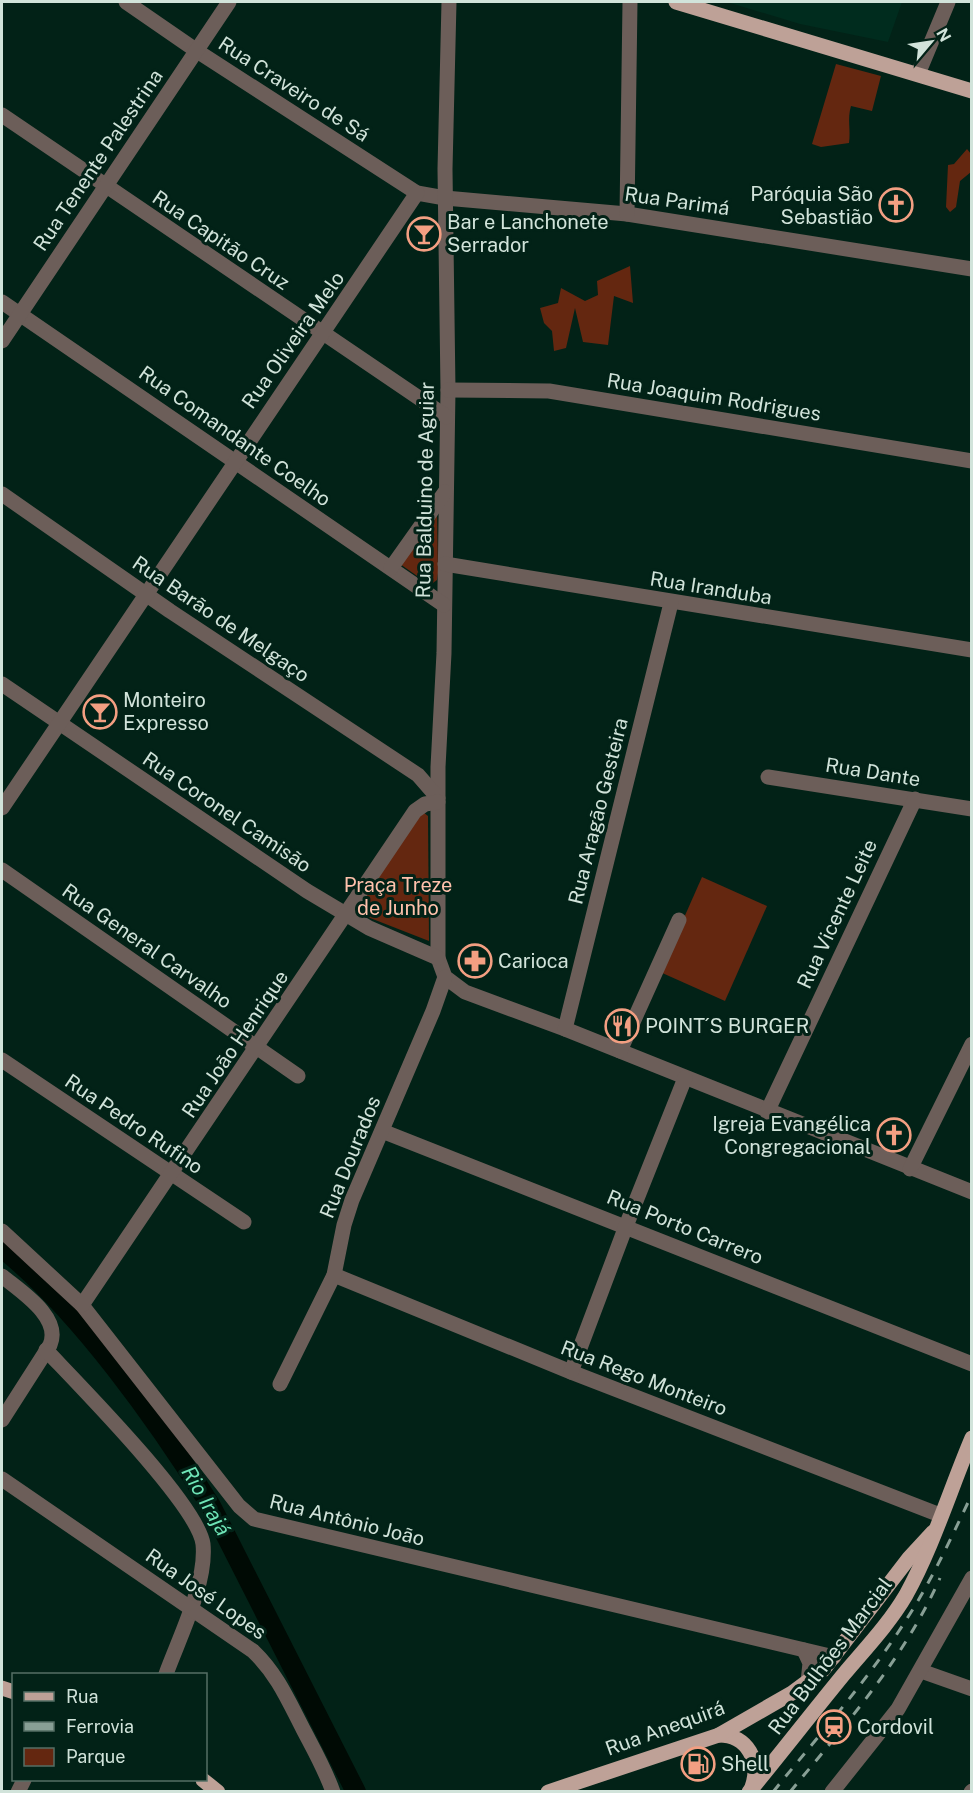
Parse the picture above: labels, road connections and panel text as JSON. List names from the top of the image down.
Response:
{
  "streets": {
    "main road": ["Rua Bulhões Marcial", "Rua Anequirá"],
    "street": [
      "Rua Craveiro de Sá",
      "Rua Tenente Palestrina",
      "Rua Parimá",
      "Rua Capitão Cruz",
      "Rua Oliveira Melo",
      "Rua Joaquim Rodrigues",
      "Rua Comandante Coelho",
      "Rua Balduino de Aguiar",
      "Rua Iranduba",
      "Rua Barão de Melgaço",
      "Rua Dante",
      "Rua Aragão Gesteira",
      "Rua Coronel Camisão",
      "Rua Vicente Leite",
      "Rua General Carvalho",
      "Rua João Henrique",
      "Rua Pedro Rufino",
      "Rua Dourados",
      "Rua Porto Carrero",
      "Rua Rego Monteiro",
      "Rua Antônio João",
      "Rua José Lopes"
    ]
  },
  "crossings": [
    ["Rua Craveiro de Sá", "Rua Tenente Palestrina"],
    ["Rua Craveiro de Sá", "Rua Parimá"],
    ["Rua Craveiro de Sá", "Rua Oliveira Melo"],
    ["Rua Craveiro de Sá", "Rua Balduino de Aguiar"],
    ["Rua Tenente Palestrina", "Rua Capitão Cruz"],
    ["Rua Tenente Palestrina", "Rua Comandante Coelho"],
    ["Rua Parimá", "Rua Balduino de Aguiar"],
    ["Rua Capitão Cruz", "Rua Oliveira Melo"],
    ["Rua Capitão Cruz", "Rua Balduino de Aguiar"],
    ["Rua Oliveira Melo", "Rua Comandante Coelho"],
    ["Rua Oliveira Melo", "Rua Barão de Melgaço"],
    ["Rua Oliveira Melo", "Rua Coronel Camisão"],
    ["Rua Joaquim Rodrigues", "Rua Balduino de Aguiar"],
    ["Rua Comandante Coelho", "Rua Balduino de Aguiar"],
    ["Rua Balduino de Aguiar", "Rua Iranduba"],
    ["Rua Balduino de Aguiar", "Rua Barão de Melgaço"],
    ["Rua Balduino de Aguiar", "Rua Coronel Camisão"],
    ["Rua Balduino de Aguiar", "Rua Dourados"],
    ["Rua Iranduba", "Rua Aragão Gesteira"],
    ["Rua Dante", "Rua Vicente Leite"],
    ["Rua Coronel Camisão", "Rua João Henrique"],
    ["Rua General Carvalho", "Rua João Henrique"],
    ["Rua João Henrique", "Rua Pedro Rufino"],
    ["Rua João Henrique", "Rua Antônio João"],
    ["Rua Dourados", "Rua Porto Carrero"],
    ["Rua Dourados", "Rua Rego Monteiro"],
    ["Rua Rego Monteiro", "Rua Bulhões Marcial"],
    ["Rua Antônio João", "Rua Anequirá"],
    ["Rua Bulhões Marcial", "Rua Anequirá"]
  ],
  "water": ["Rio Irajá"],
  "parks": ["Praça Treze de Junho"],
  "places": {
    "church": ["Paróquia São Sebastião", "Igreja Evangélica Congregacional"],
    "bar": ["Bar e Lanchonete Serrador", "Monteiro Expresso"],
    "pharmacy": ["Carioca"],
    "restaurant": ["POINT´S BURGER"],
    "station": ["Cordovil"],
    "fuel station": ["Shell"]
  },
  "legend": ["Rua", "Ferrovia", "Parque"],
  "north": "top right"
}
